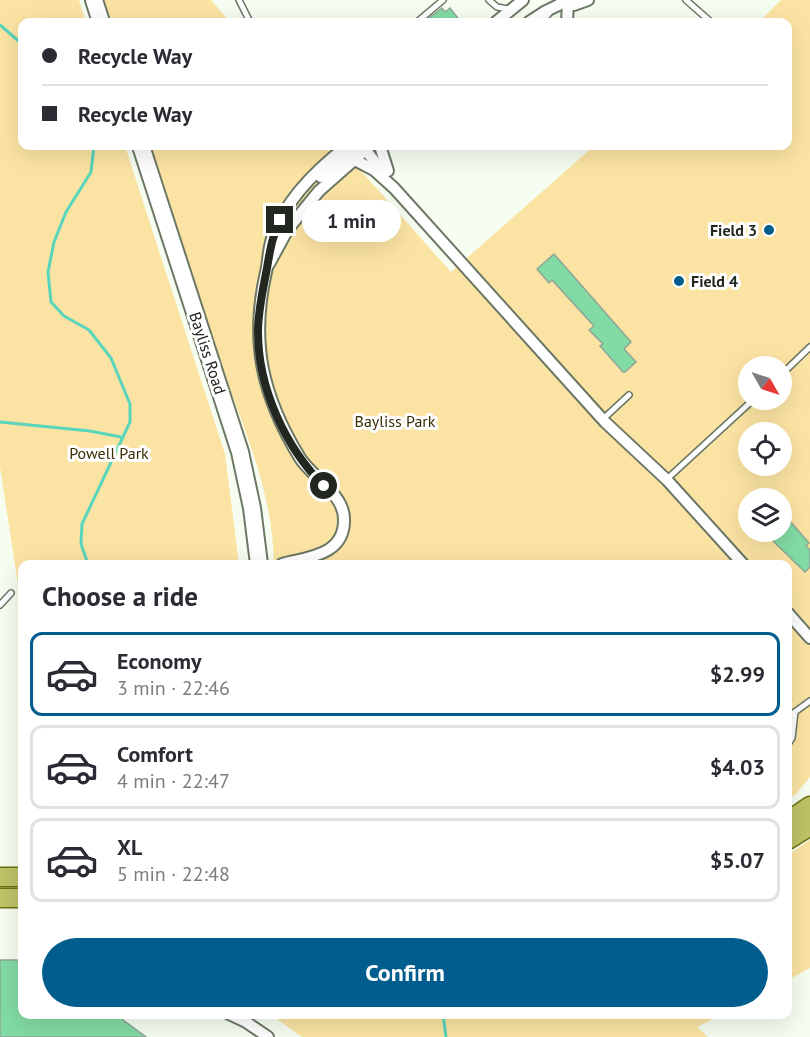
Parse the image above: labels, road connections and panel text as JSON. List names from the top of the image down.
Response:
{
  "streets": {
    "street": ["Bayliss Road"]
  },
  "parks": ["Bayliss Park", "Powell Park"],
  "places": ["Field 3", "Field 4"],
  "north": "bottom right",
  "page": {
    "banner": ["Recycle Way", "Recycle Way"],
    "bubble": "1 min",
    "heading": "Choose a ride",
    "list": [
      {
        "name": "Economy",
        "note": "3 min · 22:46",
        "value": "$2.99"
      },
      {
        "name": "Comfort",
        "note": "4 min · 22:47",
        "value": "$4.03"
      },
      {
        "name": "XL",
        "note": "5 min · 22:48",
        "value": "$5.07"
      }
    ],
    "buttons": "Confirm"
  }
}
